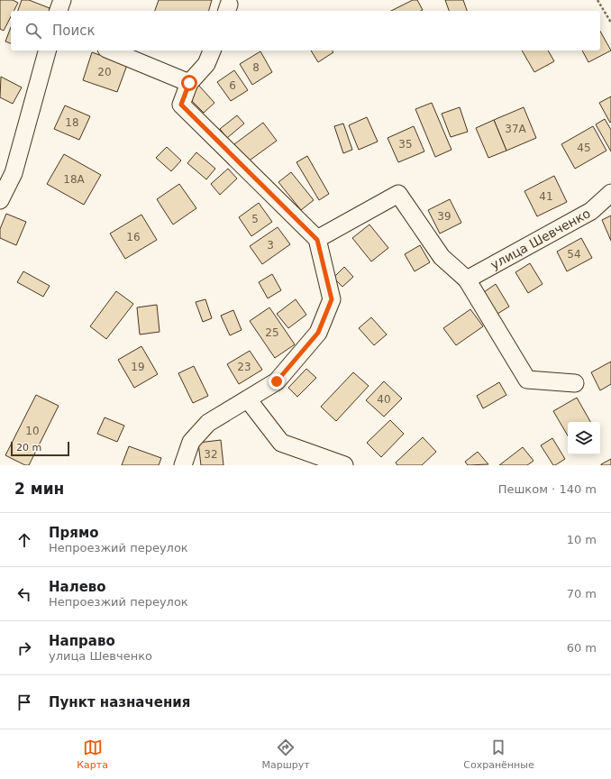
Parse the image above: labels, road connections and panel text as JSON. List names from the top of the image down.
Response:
{
  "streets": {
    "street": ["улица Шевченко"]
  },
  "house_numbers": [
    "8",
    "20",
    "6",
    "18",
    "37А",
    "35",
    "45",
    "18А",
    "41",
    "39",
    "5",
    "16",
    "3",
    "54",
    "25",
    "19",
    "23",
    "40",
    "10",
    "32"
  ],
  "scale_bar": "20 m",
  "page": {
    "search": "Поиск",
    "scale": "20 m",
    "heading": ["2 мин", "Пешком · 140 m"],
    "list": [
      ["Прямо", "Непроезжий переулок", "10 m"],
      ["Налево", "Непроезжий переулок", "70 m"],
      ["Направо", "улица Шевченко", "60 m"],
      "Пункт назначения"
    ],
    "nav": ["Карта", "Маршрут", "Сохранённые"]
  }
}
